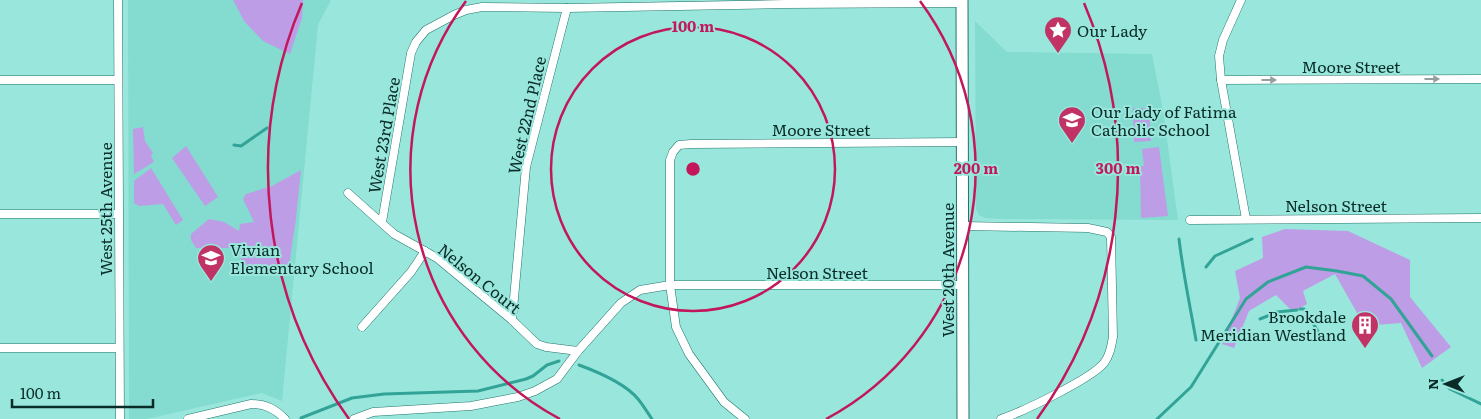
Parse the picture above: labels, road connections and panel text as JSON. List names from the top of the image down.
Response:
{
  "streets": {
    "street": [
      "Moore Street",
      "West 22nd Place",
      "West 23rd Place",
      "Nelson Street",
      "West 25th Avenue",
      "West 20th Avenue",
      "Nelson Court"
    ]
  },
  "crossings": [
    ["Moore Street", "Nelson Street"],
    ["Moore Street", "West 20th Avenue"],
    ["West 22nd Place", "Nelson Court"],
    ["West 23rd Place", "Nelson Court"],
    ["Nelson Street", "West 20th Avenue"],
    ["Nelson Street", "Nelson Court"]
  ],
  "one_way": ["Moore Street"],
  "places": {
    "place": ["Our Lady"],
    "school or university": ["Our Lady of Fatima Catholic School", "Vivian Elementary School"],
    "building": ["Brookdale Meridian Westland"]
  },
  "scale_bar": "100 m",
  "north": "left",
  "rings": ["100 m", "200 m", "300 m"]
}
